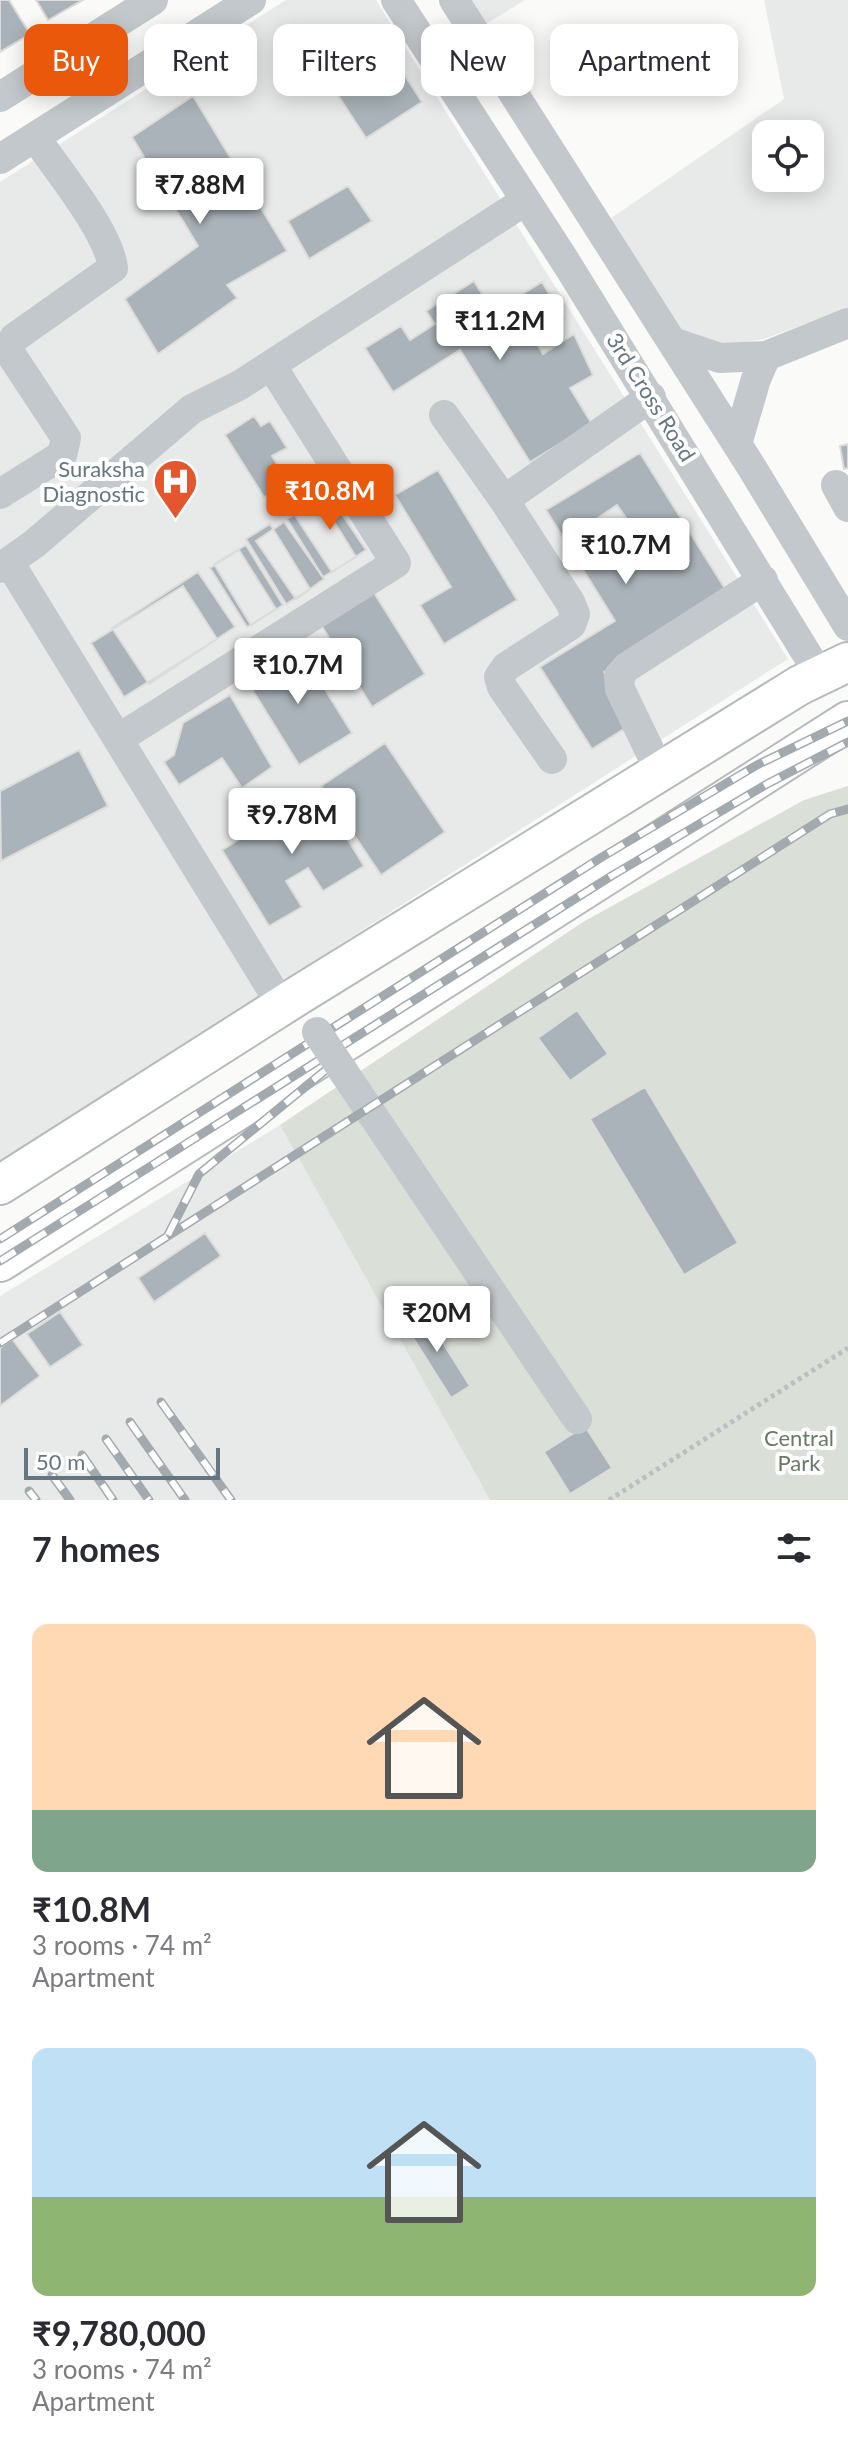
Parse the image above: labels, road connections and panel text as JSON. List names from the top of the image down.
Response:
{
  "streets": {
    "street": ["3rd Cross Road"]
  },
  "parks": ["Central Park"],
  "places": {
    "hospital": ["Suraksha Diagnostic"]
  },
  "scale_bar": "50 m",
  "page": {
    "chip": [
      "Buy",
      "Rent",
      "Filters",
      "New",
      "Apartment"
    ],
    "price": [
      "₹7.88M",
      "₹11.2M",
      "₹10.8M",
      "₹10.7M",
      "₹10.7M",
      "₹9.78M",
      "₹20M"
    ],
    "scale": "50 m",
    "heading": "7 homes",
    "list": [
      {
        "name": "₹10.8M",
        "note": "3 rooms · 74 m² · Apartment"
      },
      {
        "name": "₹9,780,000",
        "note": "3 rooms · 74 m² · Apartment"
      }
    ]
  }
}
